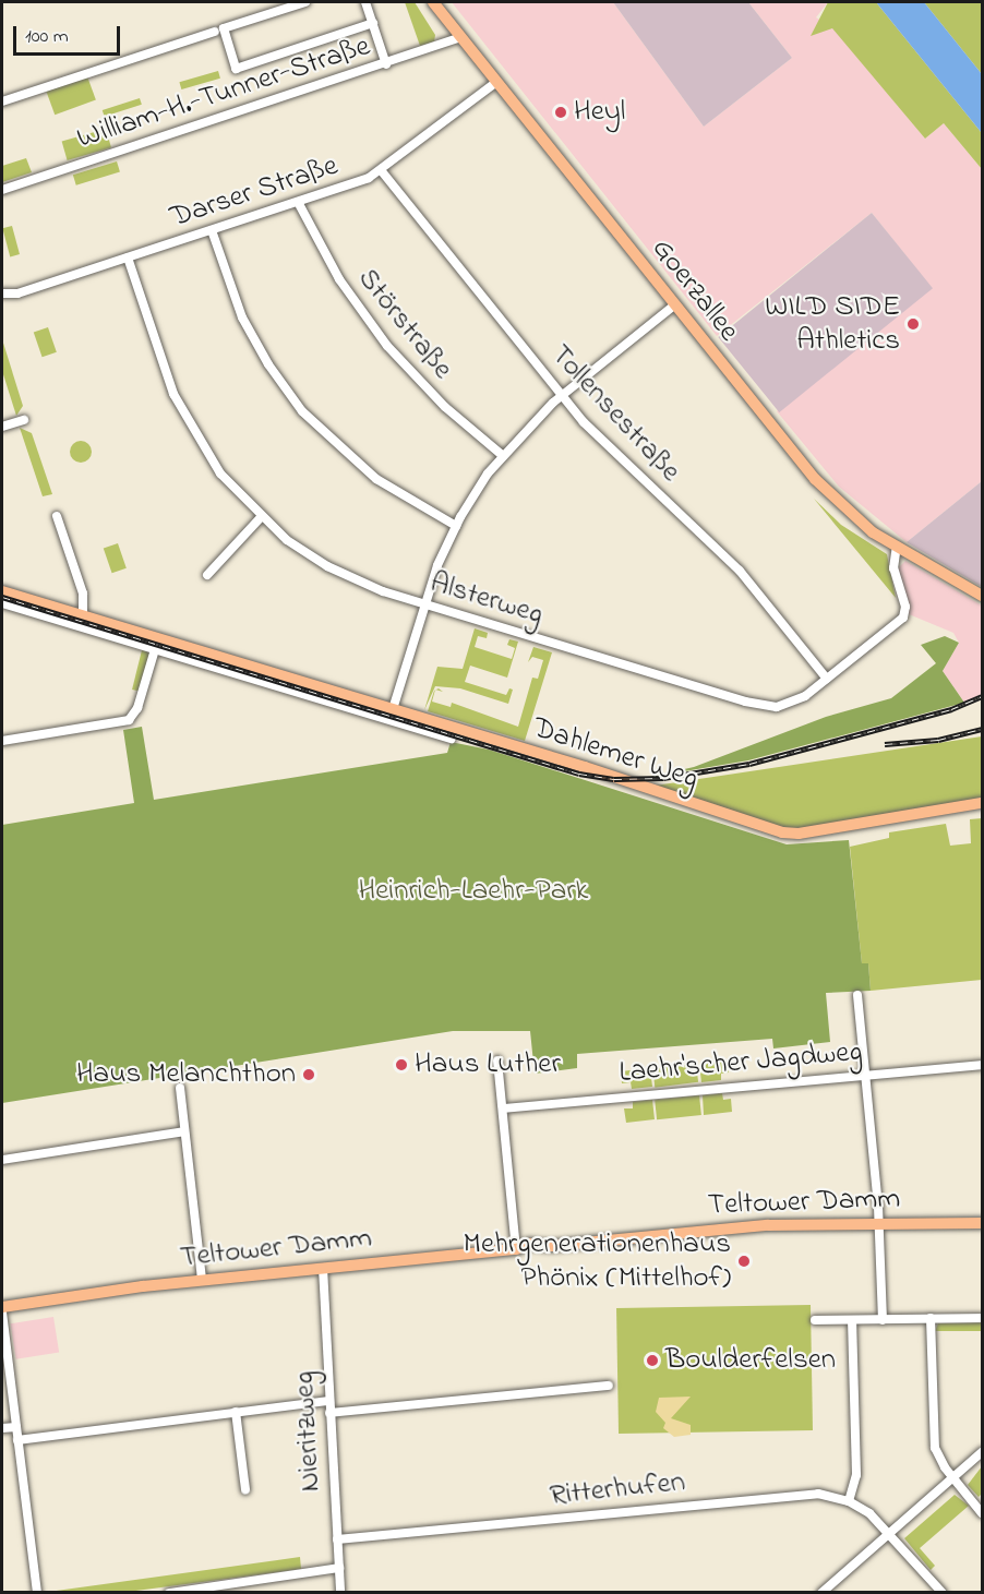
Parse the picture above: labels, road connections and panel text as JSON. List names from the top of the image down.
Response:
{
  "streets": {
    "main road": ["Goerzallee", "Dahlemer Weg", "Teltower Damm"],
    "street": [
      "William-H.-Tunner-Straße",
      "Darser Straße",
      "Störstraße",
      "Tollensestraße",
      "Alsterweg",
      "Laehr'scher Jagdweg",
      "Nieritzweg",
      "Ritterhufen"
    ]
  },
  "crossings": [
    ["William-H.-Tunner-Straße", "Goerzallee"],
    ["Darser Straße", "Goerzallee"],
    ["Darser Straße", "Störstraße"],
    ["Darser Straße", "Tollensestraße"],
    ["Darser Straße", "Alsterweg"],
    ["Goerzallee", "Alsterweg"],
    ["Tollensestraße", "Alsterweg"],
    ["Teltower Damm", "Nieritzweg"],
    ["Nieritzweg", "Ritterhufen"]
  ],
  "parks": ["Heinrich-Laehr-Park"],
  "places": [
    "Heyl",
    "WILD SIDE Athletics",
    "Haus Luther",
    "Haus Melanchthon",
    "Mehrgenerationenhaus Phönix (Mittelhof)",
    "Boulderfelsen"
  ],
  "scale_bar": "100 m"
}
